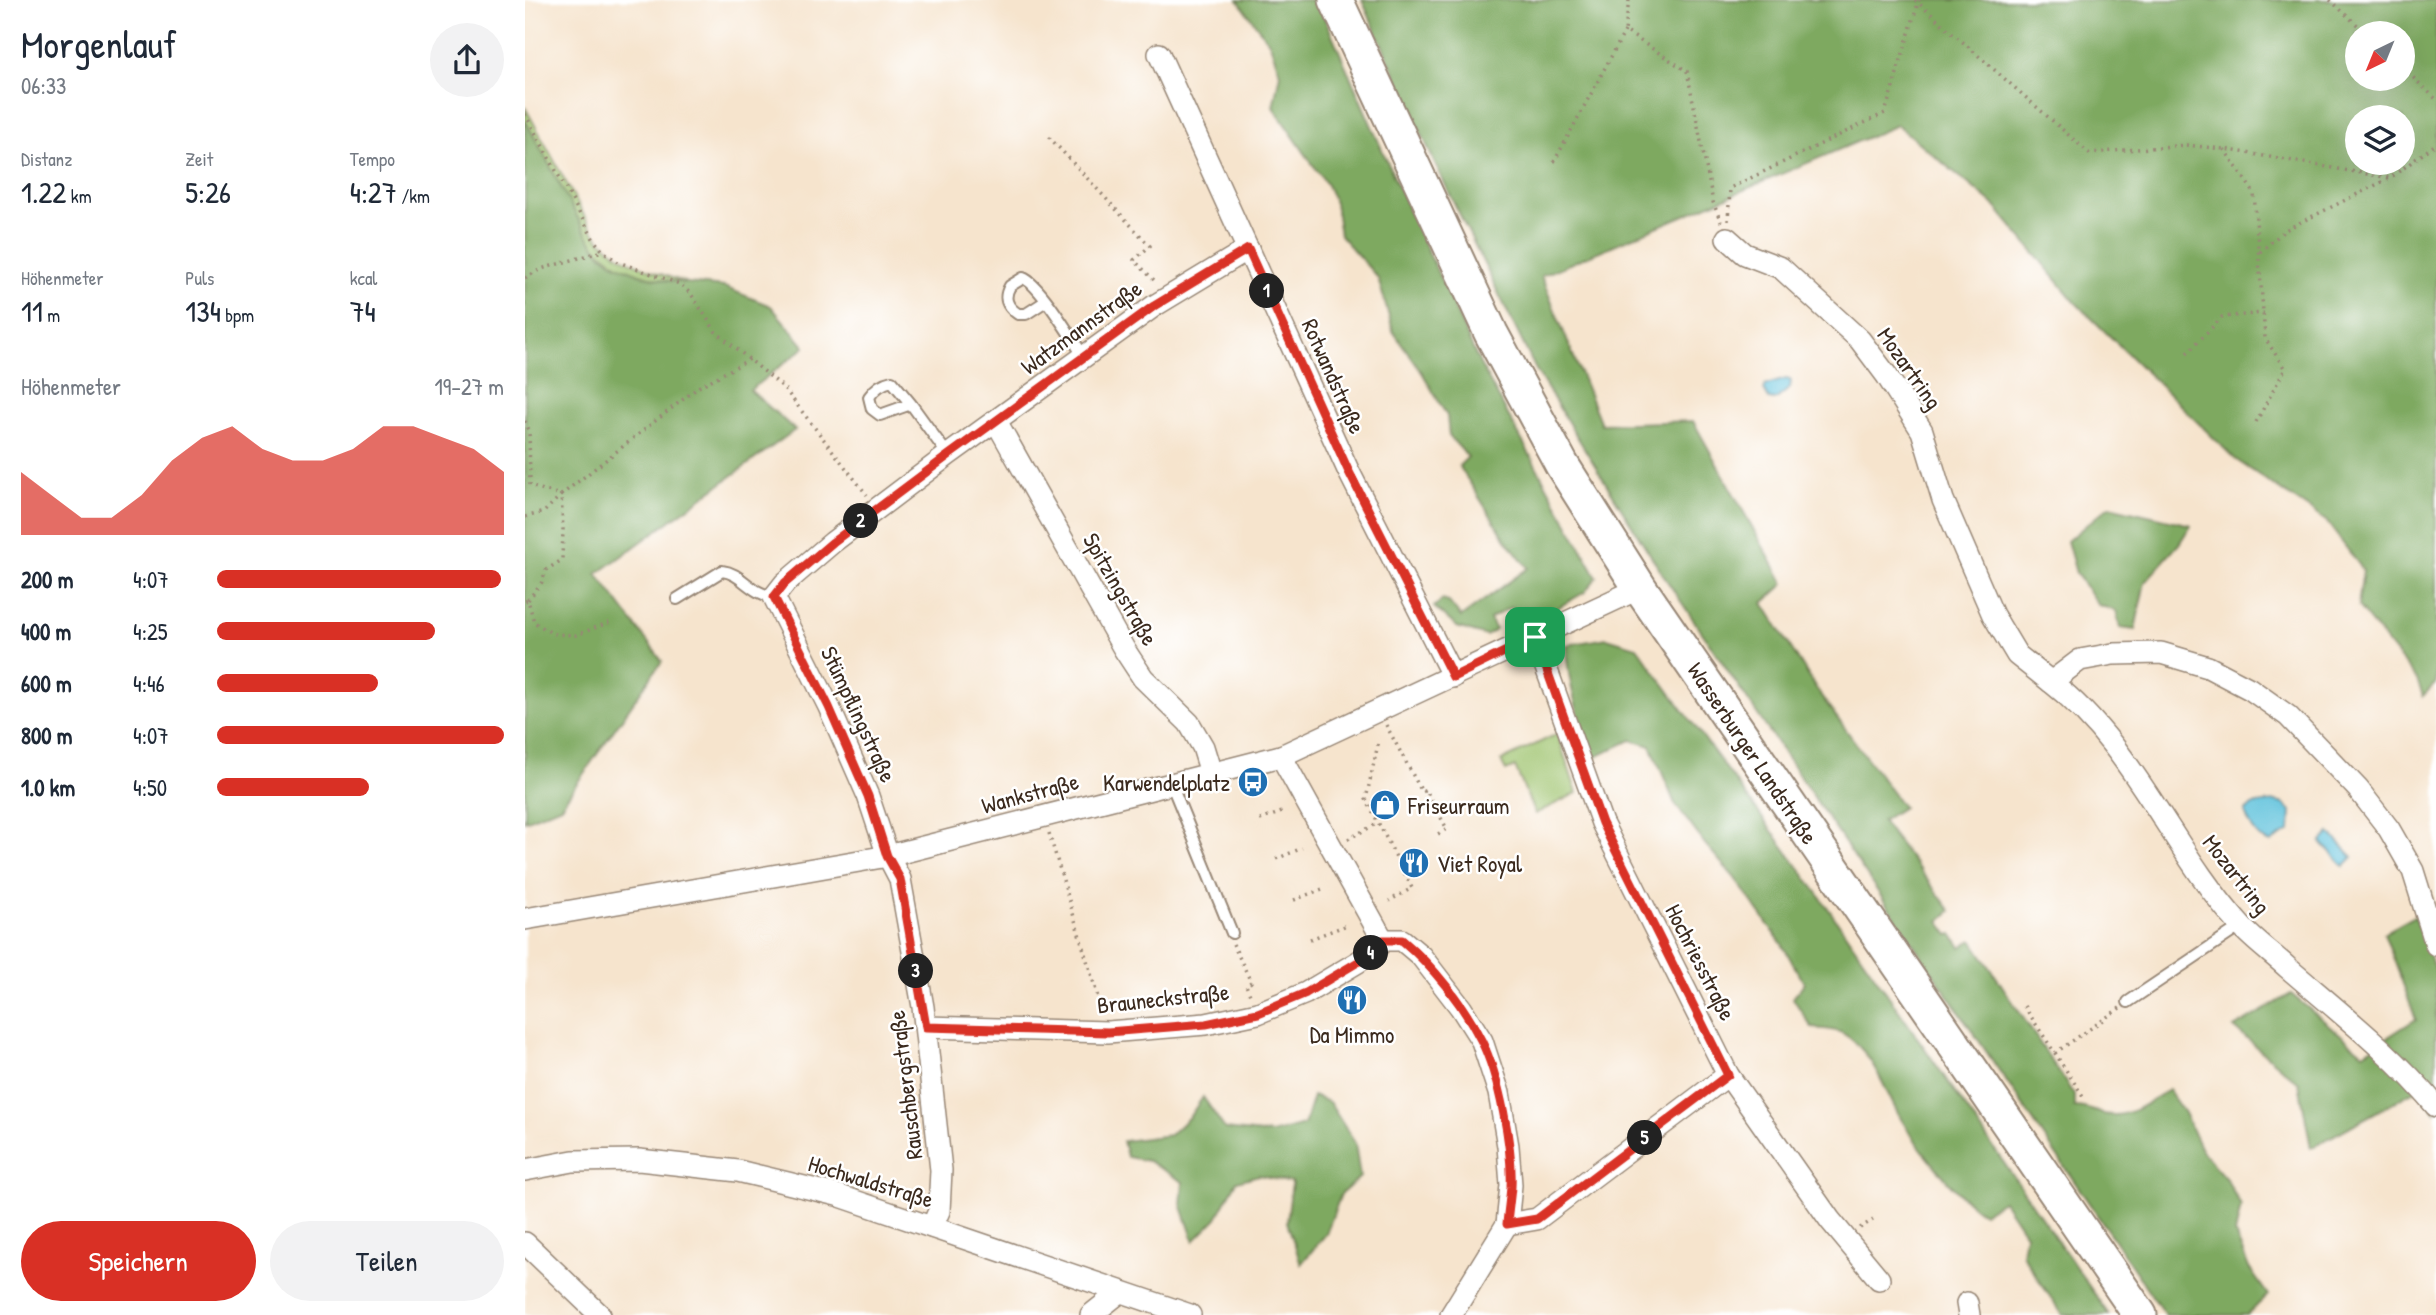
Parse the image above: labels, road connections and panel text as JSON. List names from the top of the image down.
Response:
{
  "streets": {
    "main road": ["Wasserburger Landstraße"],
    "street": [
      "Watzmannstraße",
      "Mozartring",
      "Rotwandstraße",
      "Spitzingstraße",
      "Stümpflingstraße",
      "Wankstraße",
      "Hochriesstraße",
      "Brauneckstraße",
      "Rauschbergstraße",
      "Hochwaldstraße"
    ]
  },
  "crossings": [
    ["Watzmannstraße", "Rotwandstraße"],
    ["Watzmannstraße", "Spitzingstraße"],
    ["Watzmannstraße", "Stümpflingstraße"],
    ["Rotwandstraße", "Wankstraße"],
    ["Spitzingstraße", "Wankstraße"],
    ["Stümpflingstraße", "Wankstraße"],
    ["Stümpflingstraße", "Rauschbergstraße"],
    ["Wasserburger Landstraße", "Wankstraße"],
    ["Wankstraße", "Hochriesstraße"],
    ["Wankstraße", "Rauschbergstraße"],
    ["Brauneckstraße", "Rauschbergstraße"],
    ["Rauschbergstraße", "Hochwaldstraße"]
  ],
  "places": {
    "bus stop": ["Karwendelplatz"],
    "shop": ["Friseurraum"],
    "restaurant": ["Viet Royal", "Da Mimmo"]
  },
  "north": "bottom left",
  "page": {
    "heading": ["Morgenlauf", "06:33"],
    "stats": [
      ["Distanz", "1.22 km"],
      ["Zeit", "5:26"],
      ["Tempo", "4:27 /km"],
      ["Höhenmeter", "11 m"],
      ["Puls", "134 bpm"],
      ["kcal", "74"]
    ],
    "pins": [
      "1",
      "2",
      "4",
      "3",
      "5"
    ],
    "chart": ["Höhenmeter", "19–27 m"],
    "list": [
      {
        "name": "200 m",
        "note": "4:07"
      },
      {
        "name": "400 m",
        "note": "4:25"
      },
      {
        "name": "600 m",
        "note": "4:46"
      },
      {
        "name": "800 m",
        "note": "4:07"
      },
      {
        "name": "1.0 km",
        "note": "4:50"
      }
    ],
    "buttons": ["Speichern", "Teilen"]
  }
}
